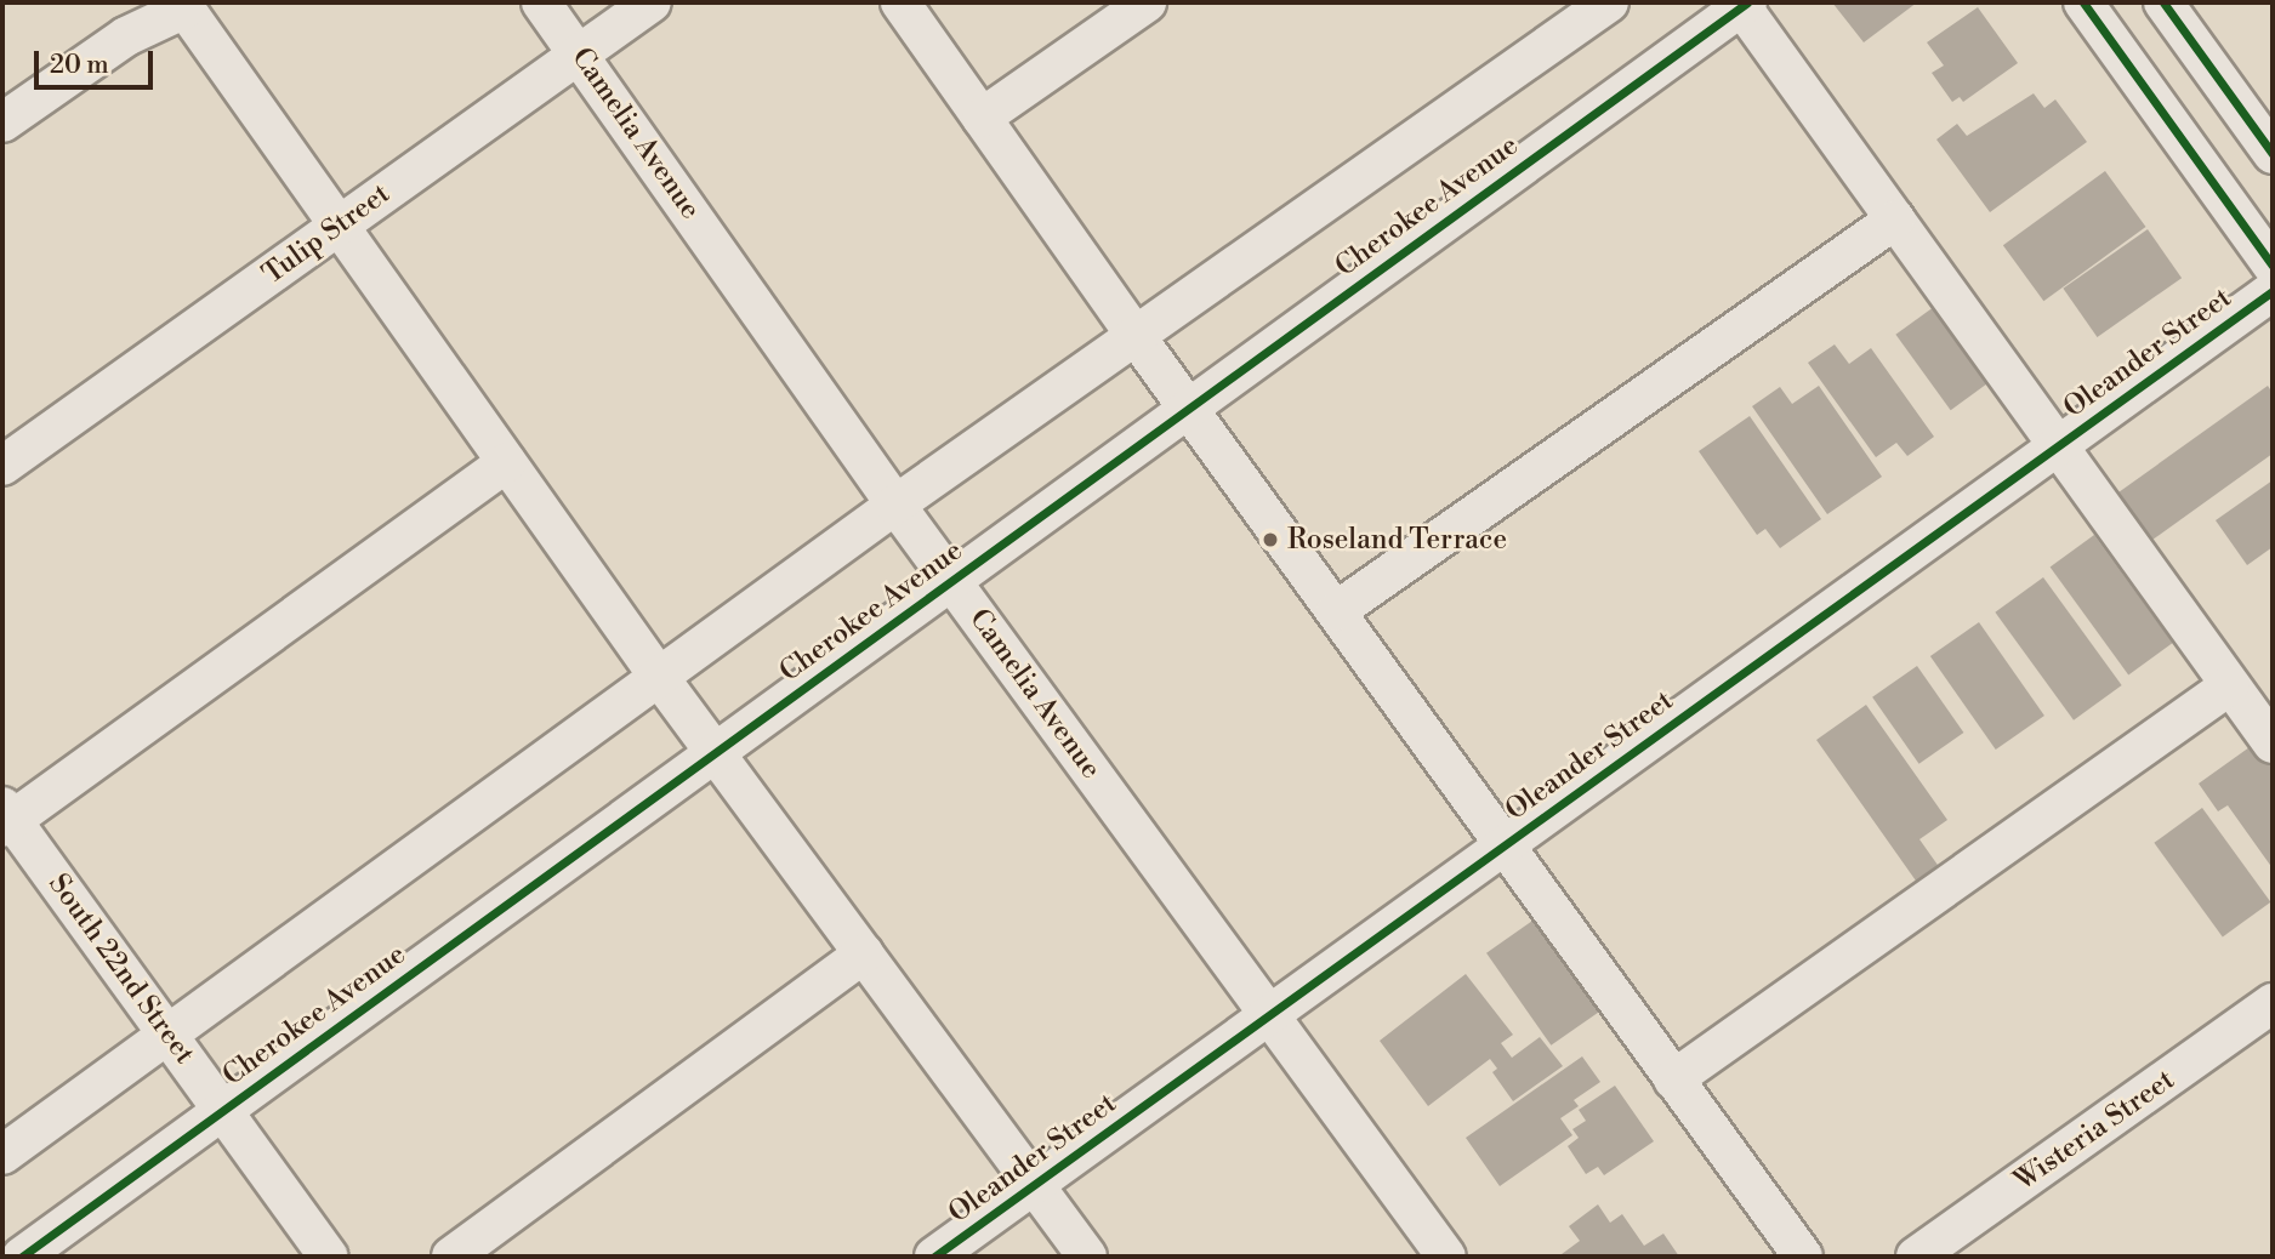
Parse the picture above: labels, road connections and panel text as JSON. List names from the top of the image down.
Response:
{
  "streets": {
    "street": [
      "Camelia Avenue",
      "Cherokee Avenue",
      "Tulip Street",
      "Oleander Street",
      "South 22nd Street",
      "Wisteria Street"
    ]
  },
  "crossings": [
    ["Camelia Avenue", "Cherokee Avenue"],
    ["Camelia Avenue", "Tulip Street"],
    ["Camelia Avenue", "Oleander Street"],
    ["Cherokee Avenue", "South 22nd Street"]
  ],
  "places": ["Roseland Terrace"],
  "scale_bar": "20 m"
}
